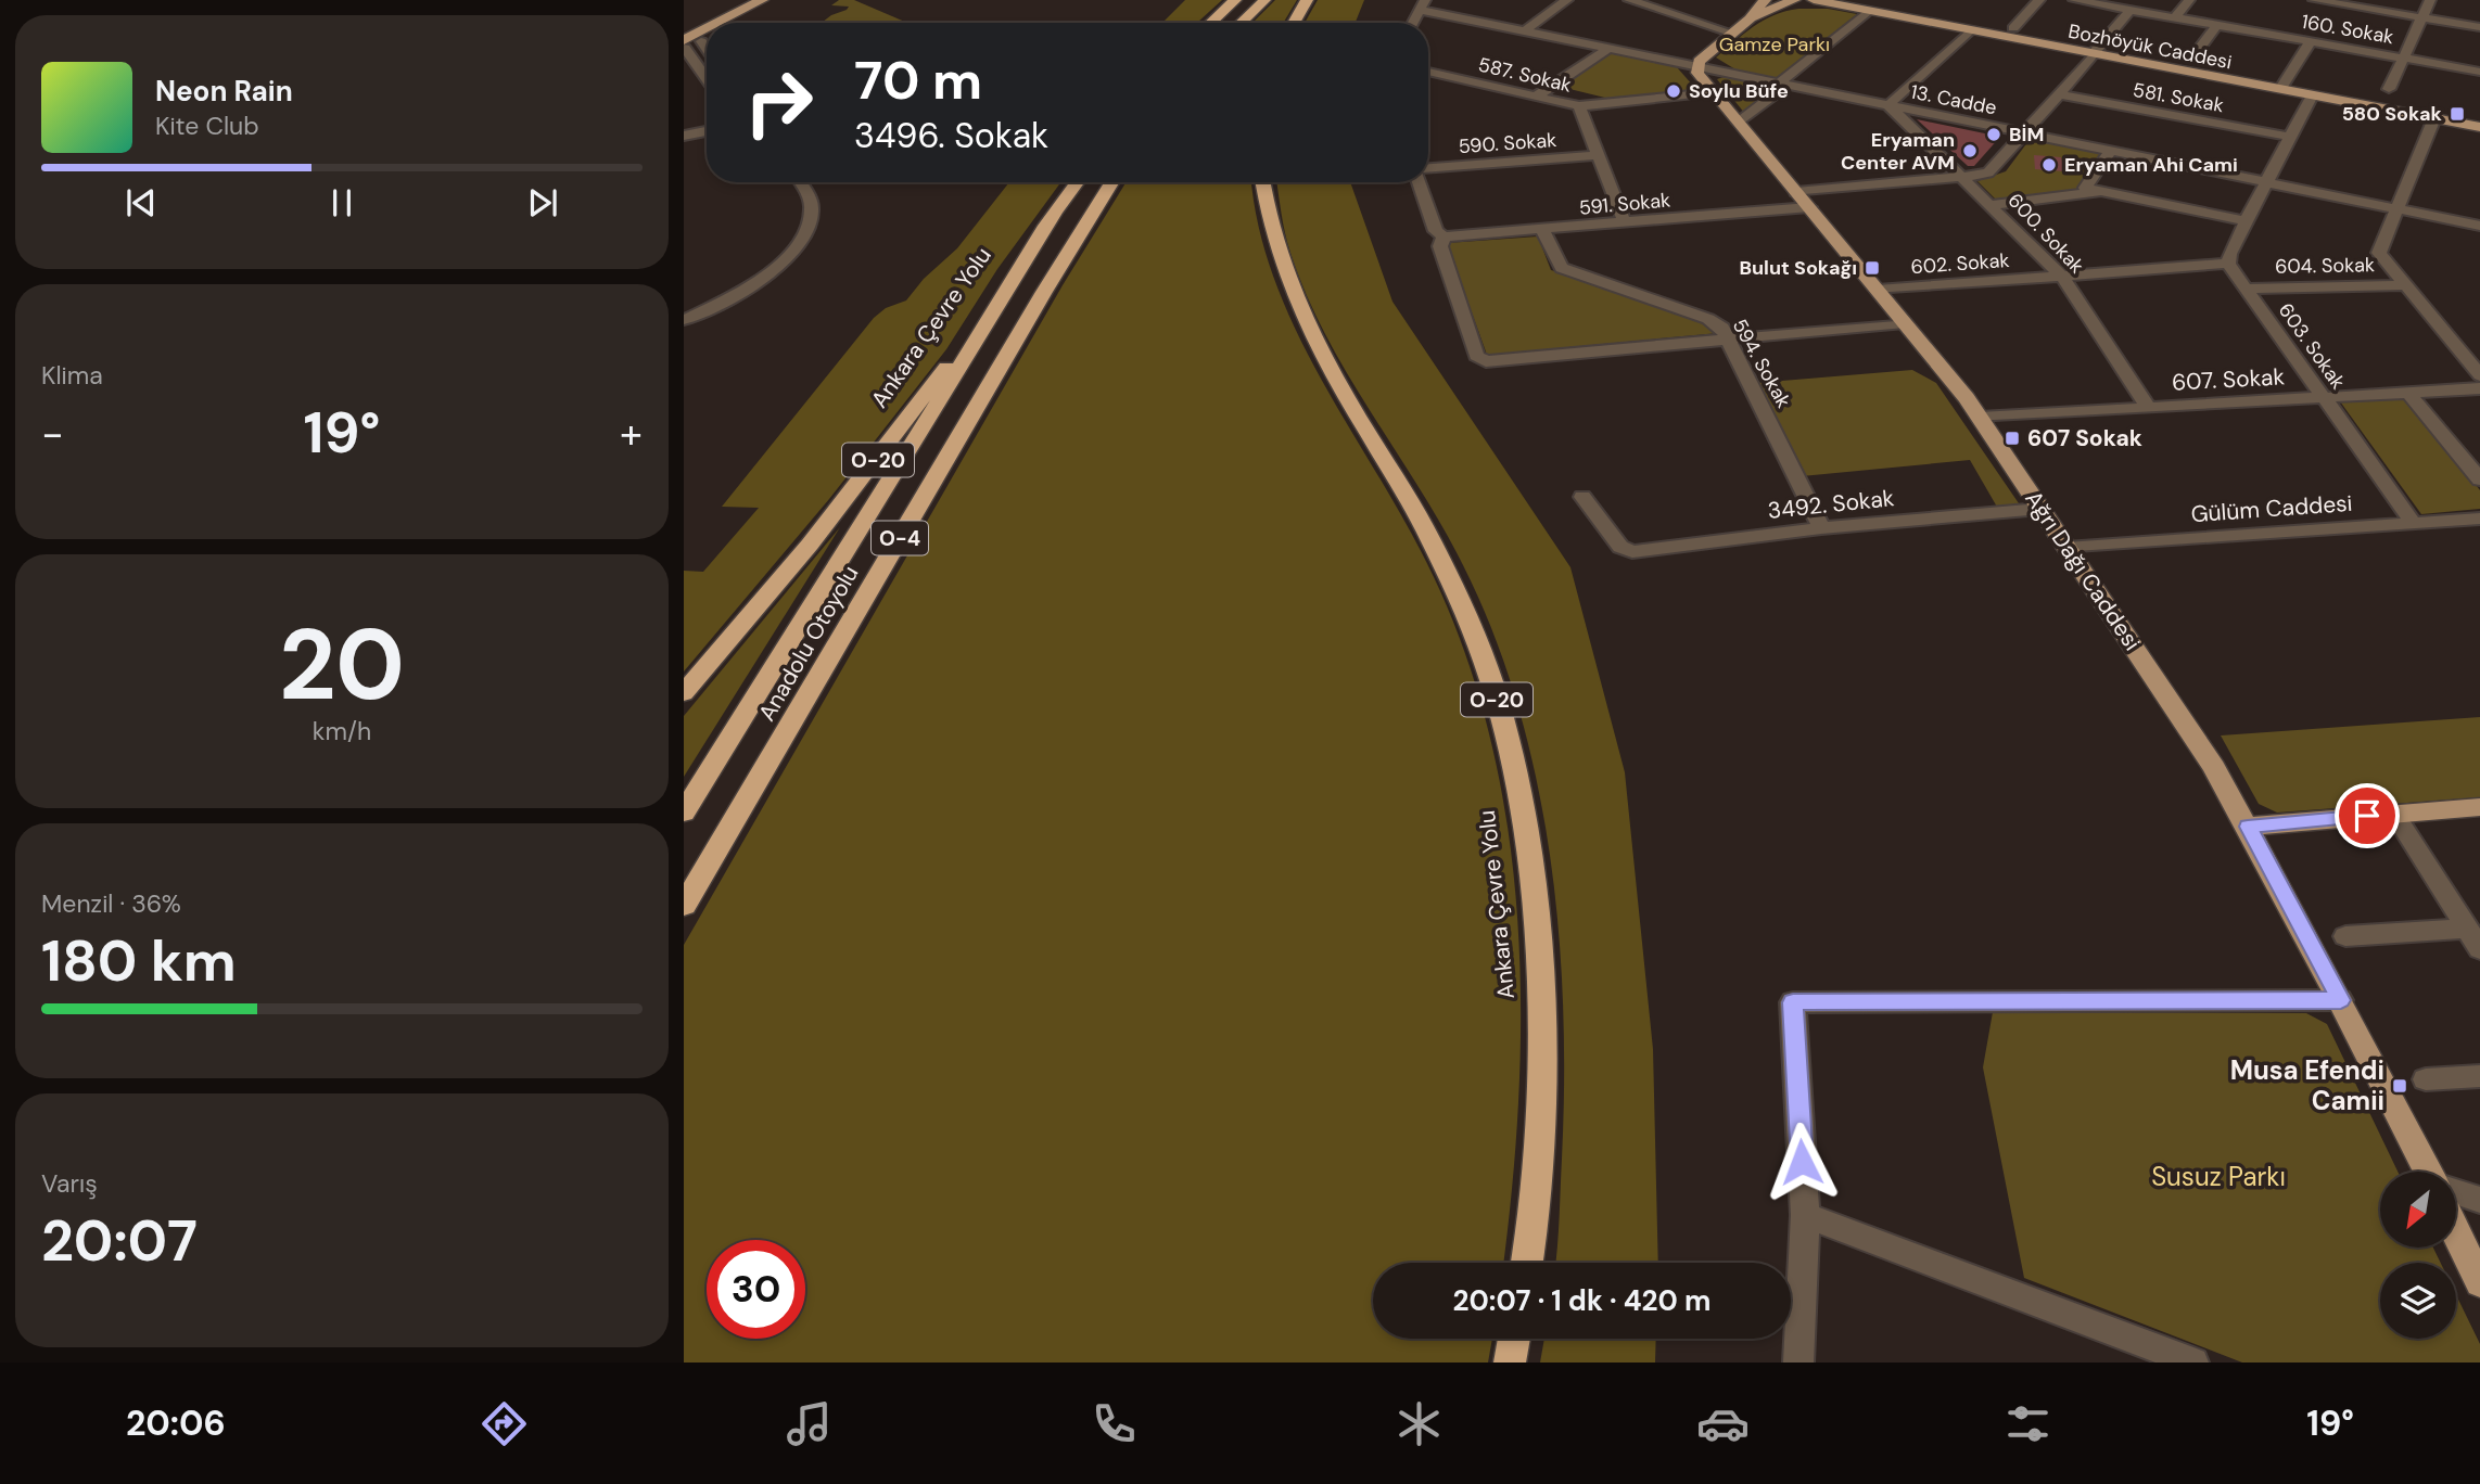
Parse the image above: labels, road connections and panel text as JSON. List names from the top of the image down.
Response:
{
  "streets": {
    "highway": [
      "Ankara Çevre Yolu",
      "O-20",
      "O-4",
      "Anadolu Otoyolu"
    ],
    "main road": ["Bozhöyük Caddesi", "Ağrı Dağı Caddesi"],
    "street": [
      "160. Sokak",
      "587. Sokak",
      "581. Sokak",
      "13. Cadde",
      "590. Sokak",
      "591. Sokak",
      "600. Sokak",
      "602. Sokak",
      "604. Sokak",
      "603. Sokak",
      "594. Sokak",
      "607. Sokak",
      "3492. Sokak",
      "Gülüm Caddesi"
    ]
  },
  "crossings": [
    ["160. Sokak", "591. Sokak"],
    ["Bozhöyük Caddesi", "591. Sokak"],
    ["587. Sokak", "Ağrı Dağı Caddesi"],
    ["581. Sokak", "591. Sokak"],
    ["13. Cadde", "591. Sokak"],
    ["13. Cadde", "600. Sokak"],
    ["13. Cadde", "Ağrı Dağı Caddesi"],
    ["590. Sokak", "591. Sokak"],
    ["591. Sokak", "600. Sokak"],
    ["591. Sokak", "594. Sokak"],
    ["591. Sokak", "Ağrı Dağı Caddesi"],
    ["600. Sokak", "602. Sokak"],
    ["600. Sokak", "607. Sokak"],
    ["602. Sokak", "603. Sokak"],
    ["602. Sokak", "Ağrı Dağı Caddesi"],
    ["604. Sokak", "603. Sokak"],
    ["Ankara Çevre Yolu", "Anadolu Otoyolu"],
    ["603. Sokak", "607. Sokak"],
    ["603. Sokak", "Gülüm Caddesi"],
    ["594. Sokak", "3492. Sokak"],
    ["607. Sokak", "Ağrı Dağı Caddesi"],
    ["3492. Sokak", "Ağrı Dağı Caddesi"],
    ["Gülüm Caddesi", "Ağrı Dağı Caddesi"]
  ],
  "parks": ["Gamze Parkı", "Susuz Parkı"],
  "places": {
    "other": [
      "Soylu Büfe",
      "BİM",
      "Eryaman Center AVM",
      "Eryaman Ahi Cami"
    ],
    "transit": [
      "580 Sokak",
      "Bulut Sokağı",
      "607 Sokak",
      "Musa Efendi Camii"
    ]
  },
  "north": "bottom left",
  "page": {
    "turn": ["70 m", "3496. Sokak"],
    "song": ["Neon Rain", "Kite Club"],
    "tile": [
      "Klima",
      ["20", "km/h"],
      ["Menzil · 36%", "180 km"],
      ["Varış", "20:07"]
    ],
    "heat": ["−", "19°", "+"],
    "limit": "30",
    "trip": "20:07 · 1 dk · 420 m",
    "tabs": ["20:06", "19°"]
  }
}
